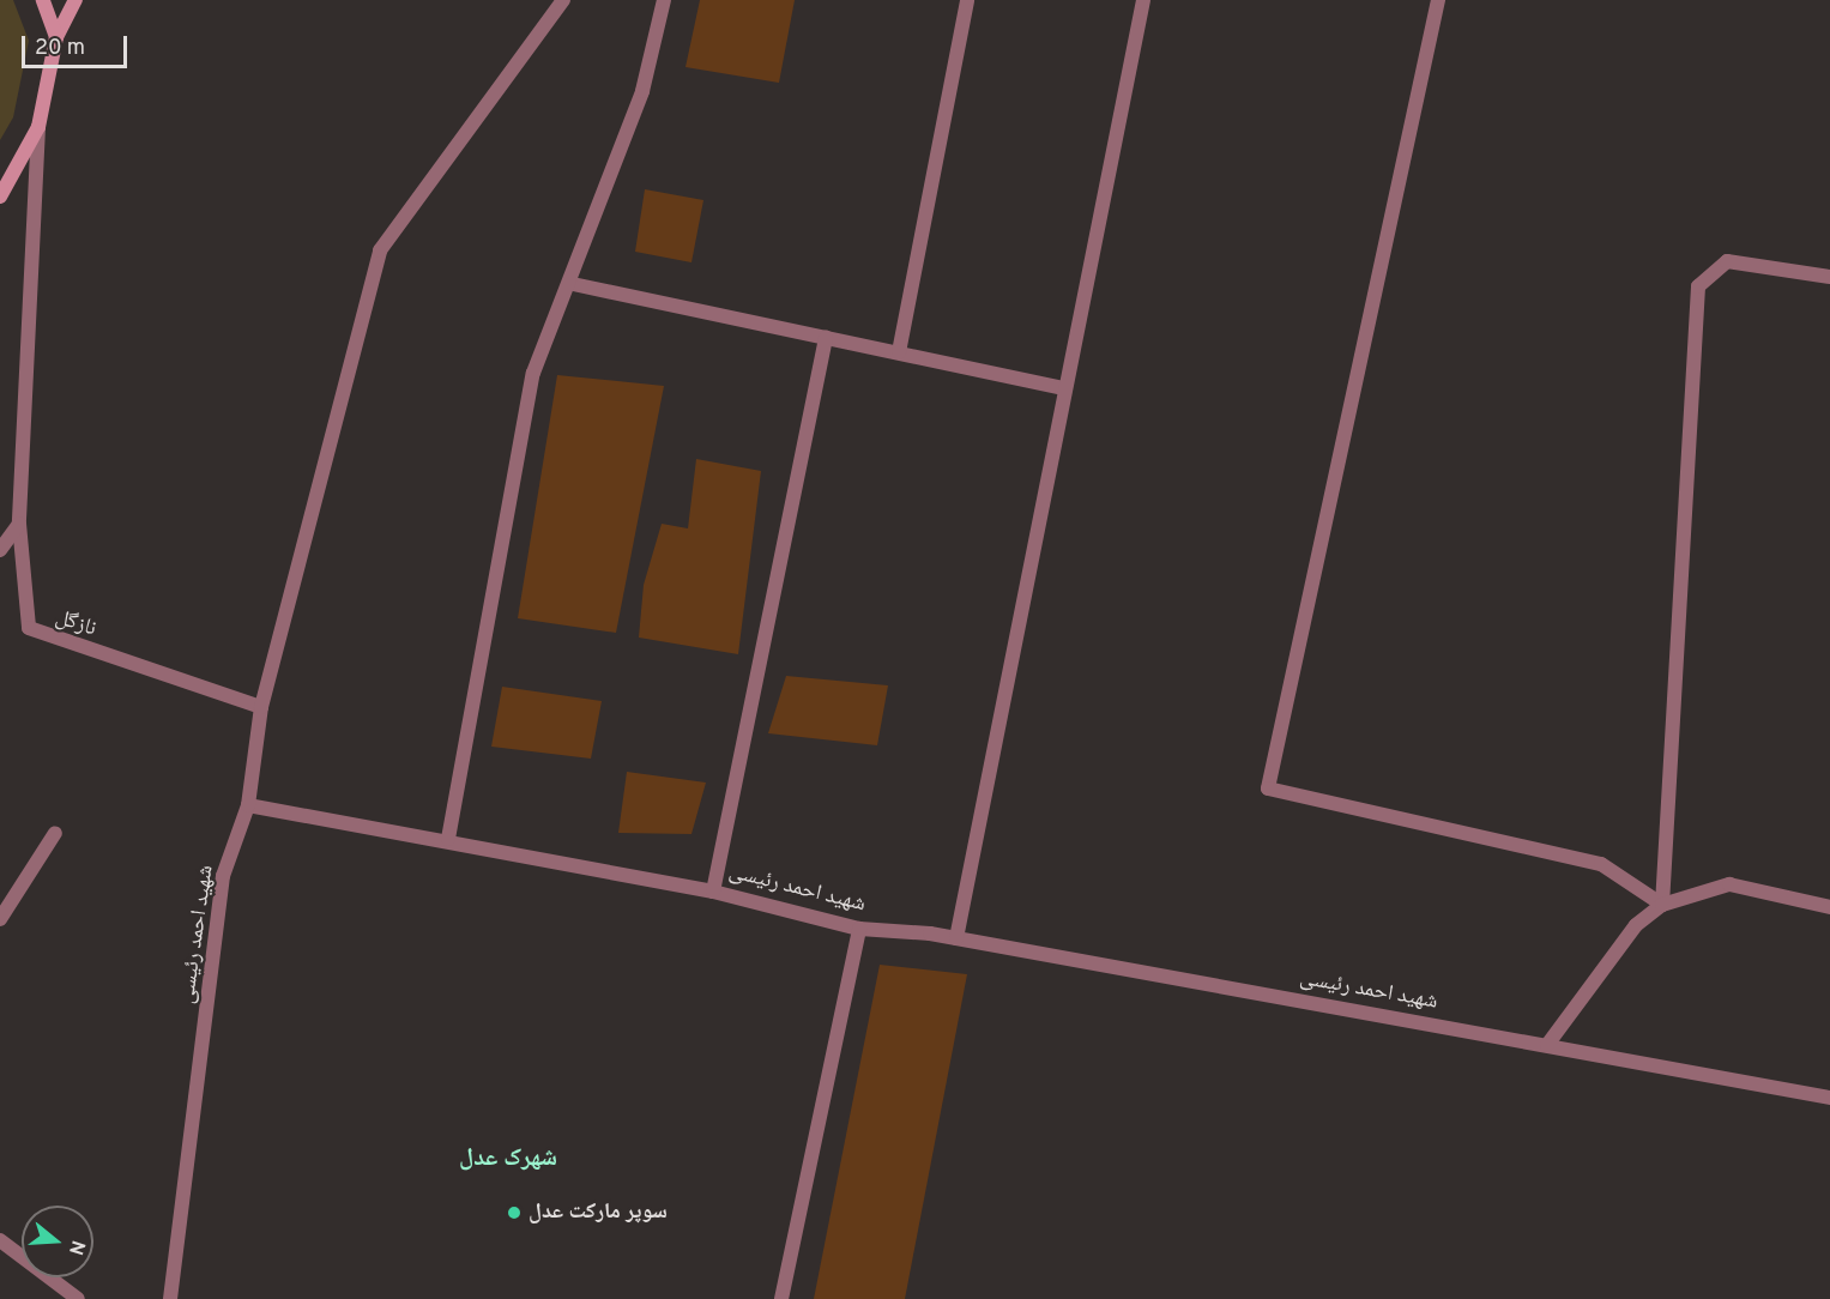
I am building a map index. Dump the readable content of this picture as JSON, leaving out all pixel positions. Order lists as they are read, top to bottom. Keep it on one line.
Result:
{"streets":{"street":["نازگل","شهید احمد رئیسی"]},"districts":["شهرک عدل"],"places":["سوپر مارکت عدل"],"scale_bar":"20 m","north":"right"}
